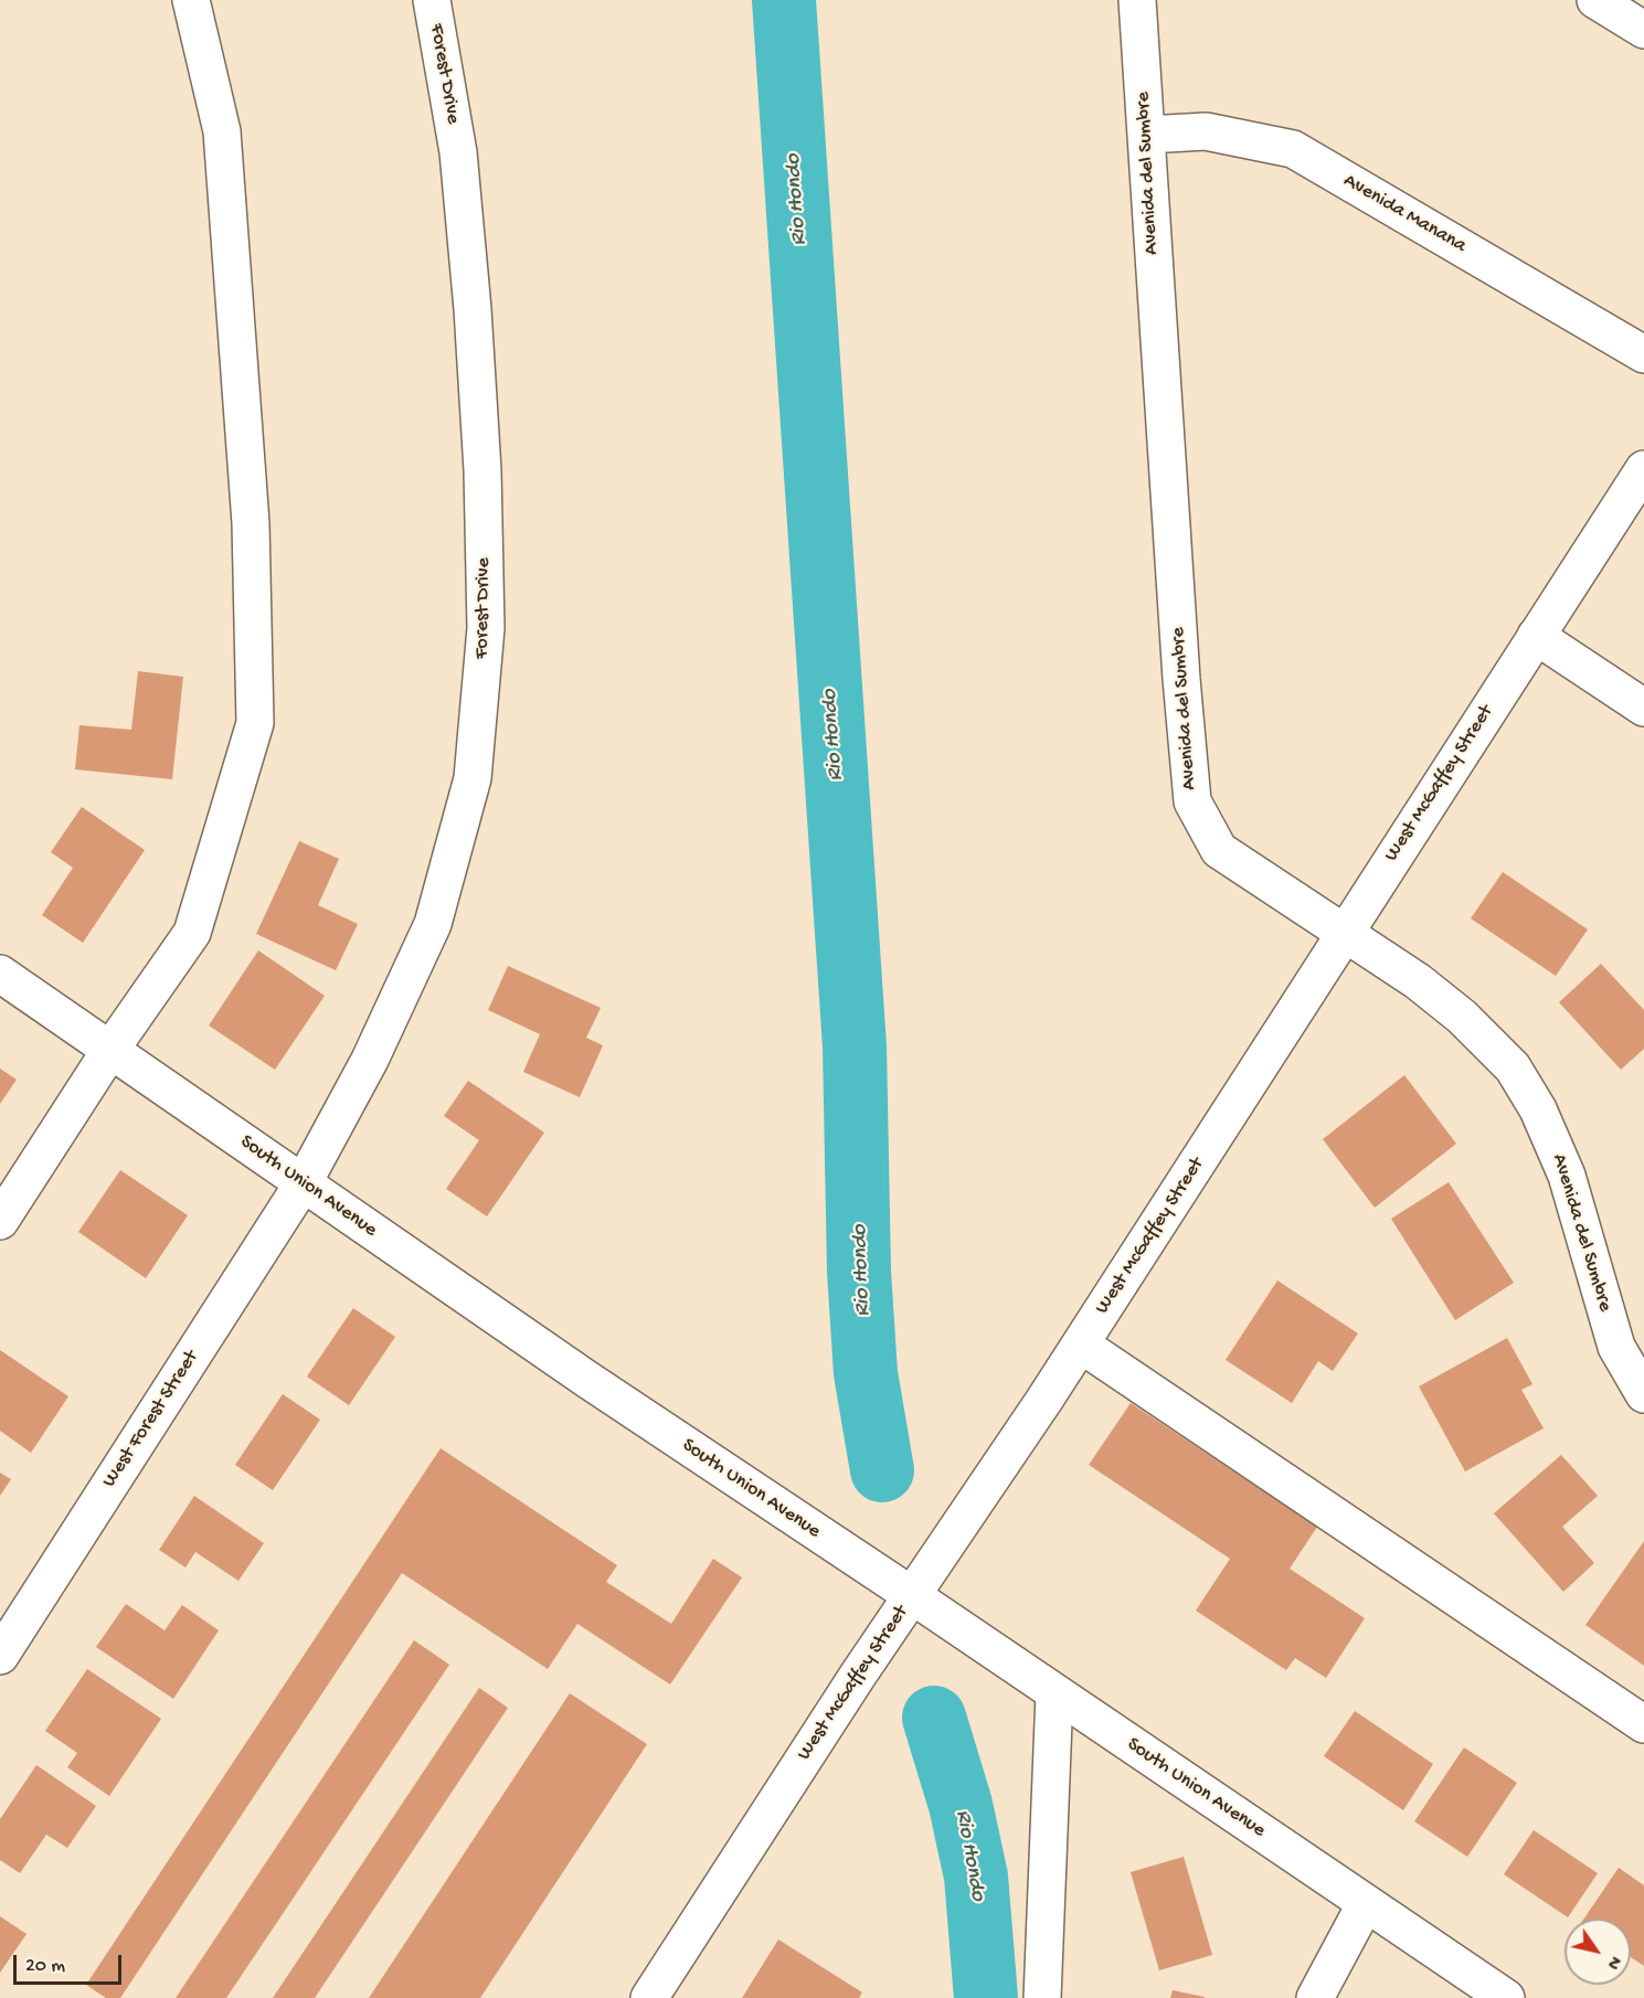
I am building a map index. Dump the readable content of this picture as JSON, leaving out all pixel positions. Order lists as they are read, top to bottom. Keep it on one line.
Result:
{"streets":{"street":["Forest Drive","Avenida del Sumbre","Avenida Manana","West McGaffey Street","South Union Avenue","West Forest Street"]},"crossings":[["Forest Drive","South Union Avenue"],["Forest Drive","West Forest Street"],["Avenida del Sumbre","Avenida Manana"],["Avenida del Sumbre","West McGaffey Street"],["West McGaffey Street","South Union Avenue"],["South Union Avenue","West Forest Street"]],"water":["Rio Hondo"],"scale_bar":"20 m","north":"bottom right"}
